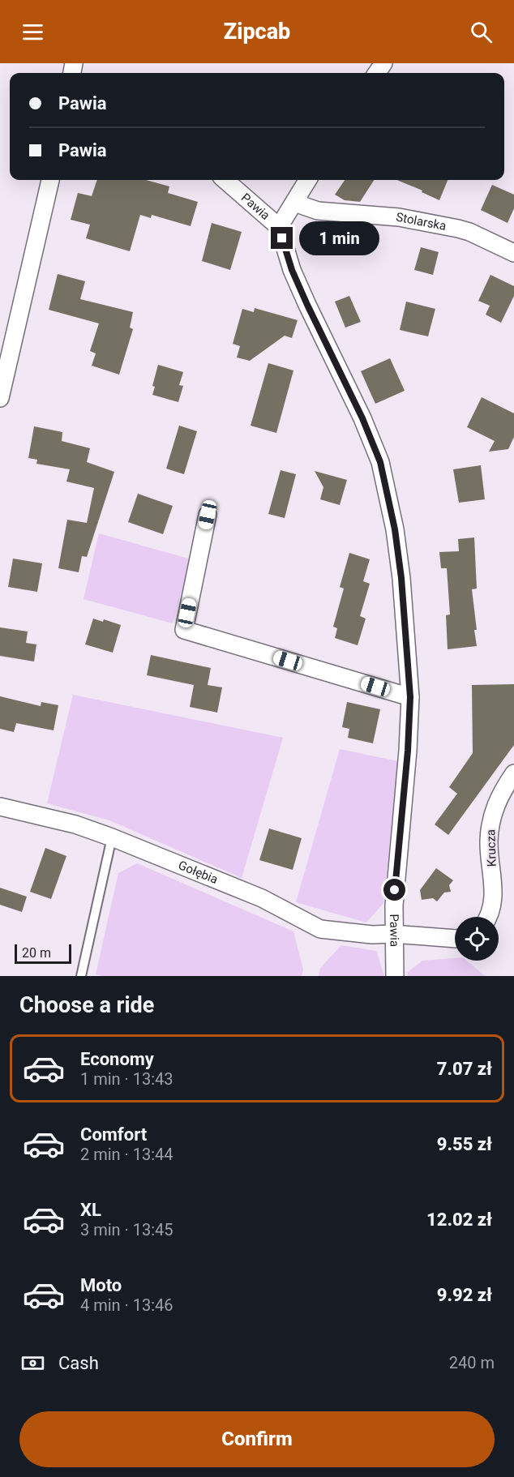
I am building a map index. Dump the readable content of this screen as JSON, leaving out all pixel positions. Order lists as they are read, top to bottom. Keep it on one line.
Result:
{"streets":{"street":["Pawia","Stolarska","Krucza","Gołębia"]},"crossings":[["Pawia","Gołębia"]],"scale_bar":"20 m","page":{"header":"Zipcab","banner":["Pawia","Pawia"],"bubble":"1 min","scale":"20 m","heading":"Choose a ride","list":[{"name":"Economy","note":"1 min · 13:43","value":"7.07 zł"},{"name":"Comfort","note":"2 min · 13:44","value":"9.55 zł"},{"name":"XL","note":"3 min · 13:45","value":"12.02 zł"},{"name":"Moto","note":"4 min · 13:46","value":"9.92 zł"}],"pay":["Cash","240 m"],"buttons":"Confirm"}}
